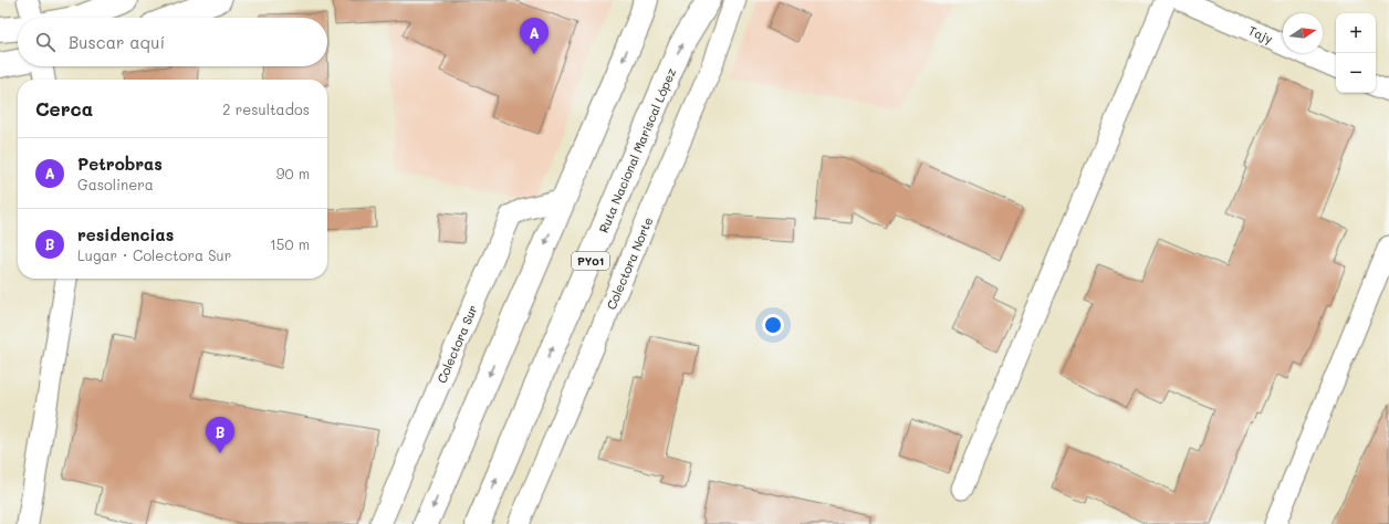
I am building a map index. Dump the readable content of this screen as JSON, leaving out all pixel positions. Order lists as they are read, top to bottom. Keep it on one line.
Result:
{"streets":{"main road":["Ruta Nacional Mariscal López","PY01"],"street":["Tajy","Colectora Norte","Colectora Sur"]},"north":"right","page":{"map_buttons":["+","−"],"pins":["A","B"],"search":"Buscar aquí","heading":["Cerca","2 resultados"],"list":[{"mark":"A","name":"Petrobras","note":"Gasolinera","value":"90 m"},{"mark":"B","name":"residencias","note":"Lugar · Colectora Sur","value":"150 m"}]}}
